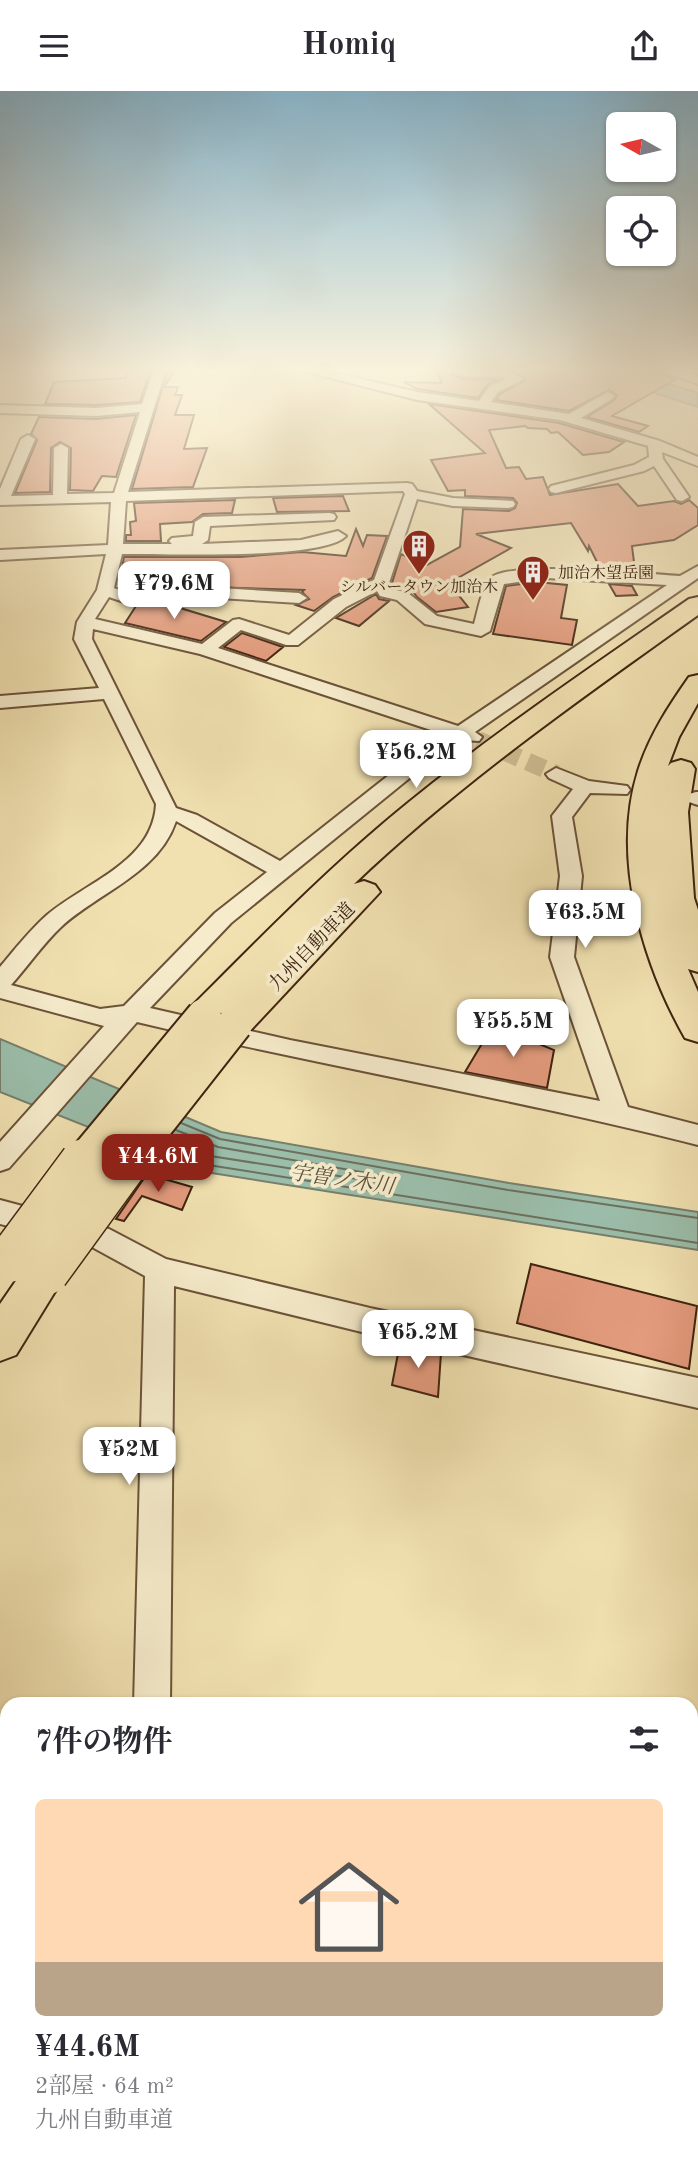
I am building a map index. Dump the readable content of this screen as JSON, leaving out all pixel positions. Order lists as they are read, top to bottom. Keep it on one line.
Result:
{"streets":{"highway":["九州自動車道"]},"water":["宇曽ノ木川"],"places":{"building":["シルバータウン加治木","加治木望岳園"]},"north":"left","page":{"header":"Homiq","price":["¥79.6M","¥56.2M","¥63.5M","¥55.5M","¥44.6M","¥65.2M","¥52M"],"heading":"7件の物件","list":[{"name":"¥44.6M","note":"2部屋 · 64 m² · 九州自動車道"}]}}
